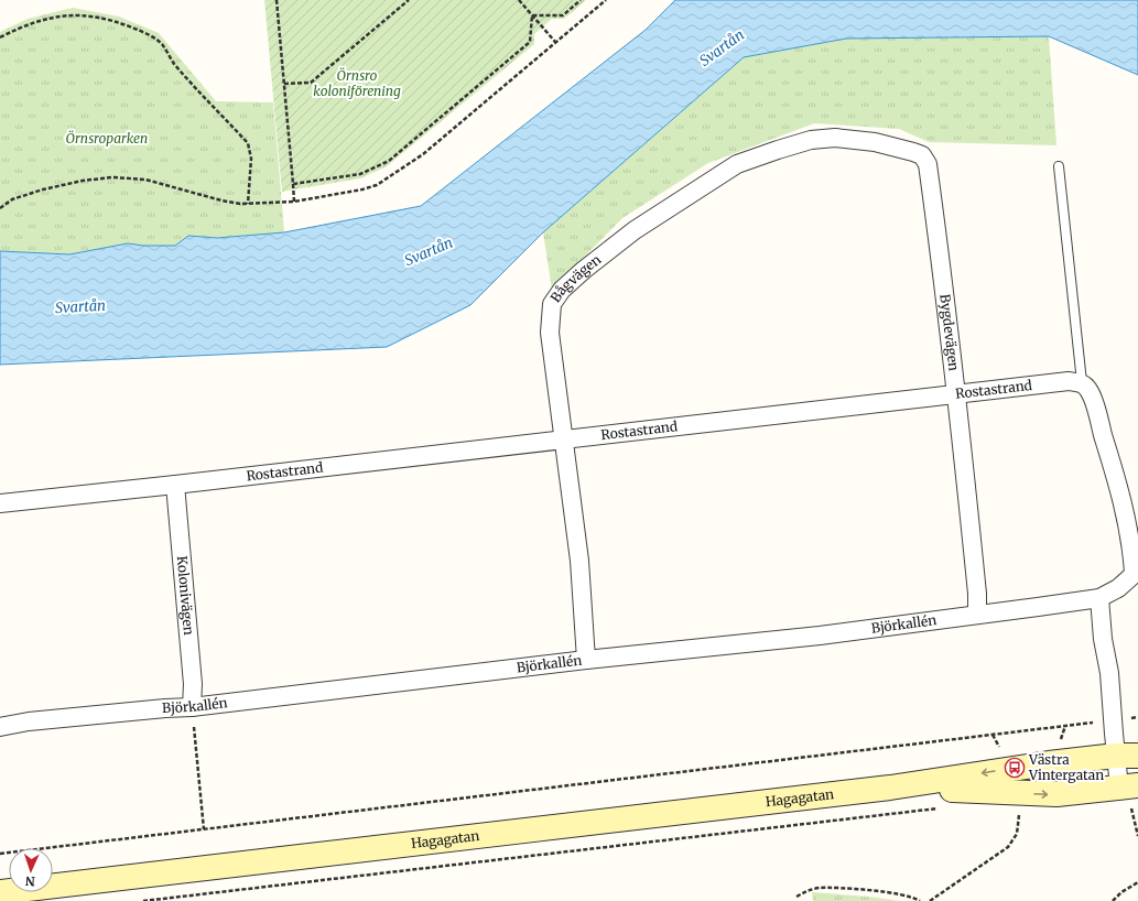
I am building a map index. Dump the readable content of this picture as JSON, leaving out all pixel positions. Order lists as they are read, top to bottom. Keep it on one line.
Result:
{"streets":{"street":["Bågvägen","Bygdevägen","Rostastrand","Kolonivägen","Björkallén","Hagagatan"]},"crossings":[["Bågvägen","Bygdevägen"],["Bågvägen","Rostastrand"],["Bågvägen","Björkallén"],["Bygdevägen","Rostastrand"],["Bygdevägen","Björkallén"],["Rostastrand","Kolonivägen"],["Kolonivägen","Björkallén"]],"water":["Svartån"],"parks":["Örnsro koloniförening","Örnsroparken"],"places":{"bus stop":["Västra Vintergatan"]},"north":"bottom"}
